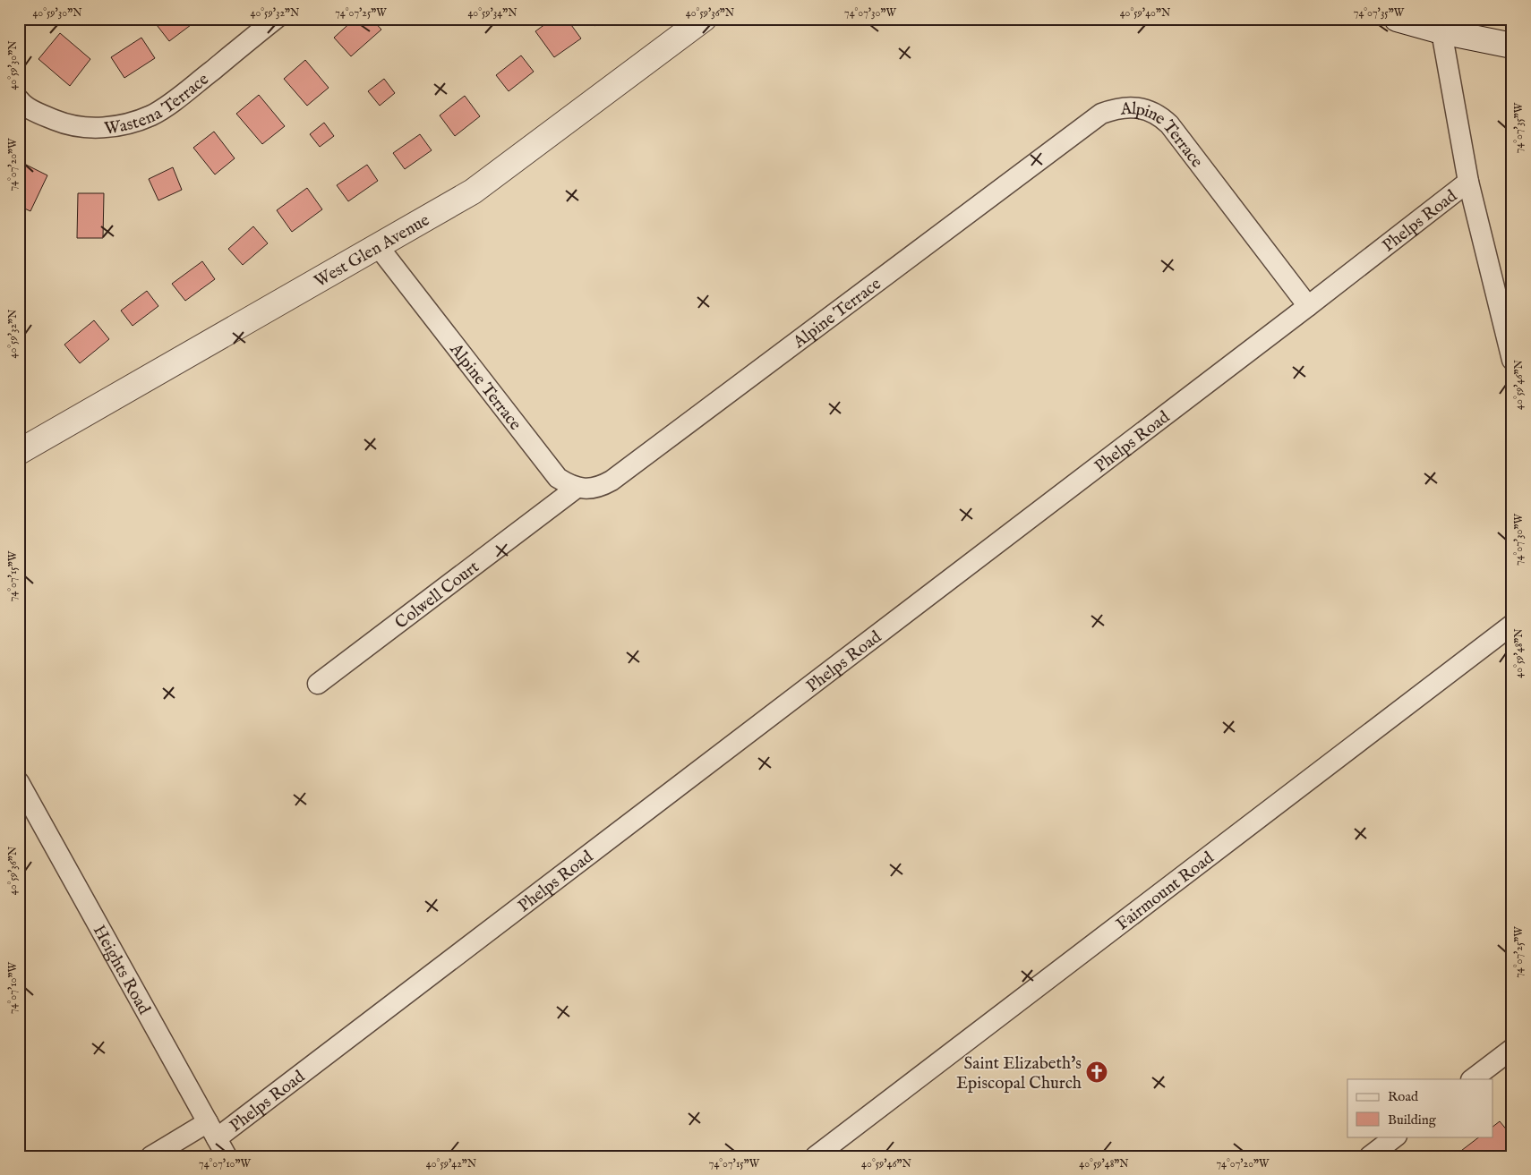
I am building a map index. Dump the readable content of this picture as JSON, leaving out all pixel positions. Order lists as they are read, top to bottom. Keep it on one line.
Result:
{"streets":{"street":["Wastena Terrace","Alpine Terrace","Phelps Road","West Glen Avenue","Colwell Court","Fairmount Road","Heights Road"]},"crossings":[["Alpine Terrace","Phelps Road"],["Alpine Terrace","West Glen Avenue"],["Alpine Terrace","Colwell Court"],["Phelps Road","Heights Road"]],"places":{"church":["Saint Elizabeth's Episcopal Church"]},"legend":["Road","Building"],"coordinates":["40°59'30\"N","40°59'32\"N","74°07'25\"W","40°59'34\"N","40°59'36\"N","74°07'30\"W","40°59'40\"N","74°07'35\"W","74°07'20\"W","40°59'46\"N","74°07'15\"W","40°59'48\"N","74°07'10\"W","40°59'42\"N"]}
